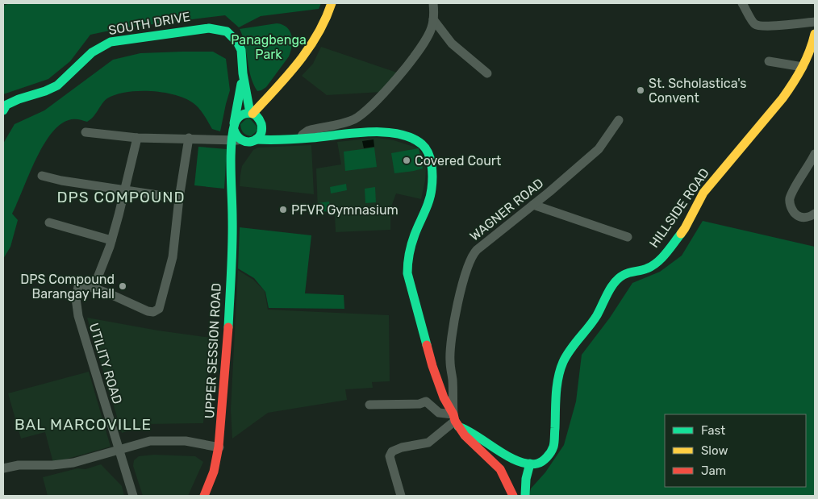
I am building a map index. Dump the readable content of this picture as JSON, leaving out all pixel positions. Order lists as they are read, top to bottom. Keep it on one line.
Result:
{"streets":{"main road":["SOUTH DRIVE","HILLSIDE ROAD","UPPER SESSION ROAD"],"street":["WAGNER ROAD","UTILITY ROAD"]},"crossings":[["SOUTH DRIVE","UPPER SESSION ROAD"]],"districts":["DPS COMPOUND","BAL MARCOVILLE"],"parks":["Panagbenga Park"],"places":["St. Scholastica's Convent","Covered Court","PFVR Gymnasium","DPS Compound Barangay Hall"],"legend":["Fast","Slow","Jam"]}
